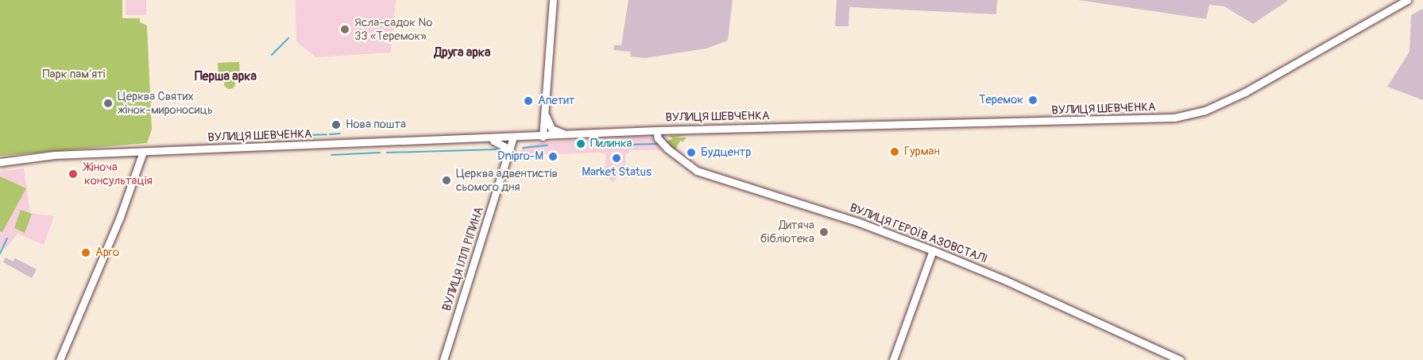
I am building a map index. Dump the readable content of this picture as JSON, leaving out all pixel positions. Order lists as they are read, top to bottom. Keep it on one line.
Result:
{"streets":{"main road":["ВУЛИЦЯ ШЕВЧЕНКА","ВУЛИЦЯ ГЕРОЇВ АЗОВСТАЛІ","ВУЛИЦЯ ІЛЛІ РІПИНА"]},"crossings":[["ВУЛИЦЯ ШЕВЧЕНКА","ВУЛИЦЯ ГЕРОЇВ АЗОВСТАЛІ"],["ВУЛИЦЯ ШЕВЧЕНКА","ВУЛИЦЯ ІЛЛІ РІПИНА"]],"districts":["Друга арка","Перша арка"],"parks":["Парк пам'яті"],"places":["Ясла-садок № 33 «Теремок»","Теремок","Апетит","Церква Святих жінок-мироносиць","Нова пошта","Пилинка","Гурман","Будцентр","Dnipro-M","Market Status","Жіноча консультація","Церква адвентистів сьомого дня","Дитяча бібліотека","Арго"]}
